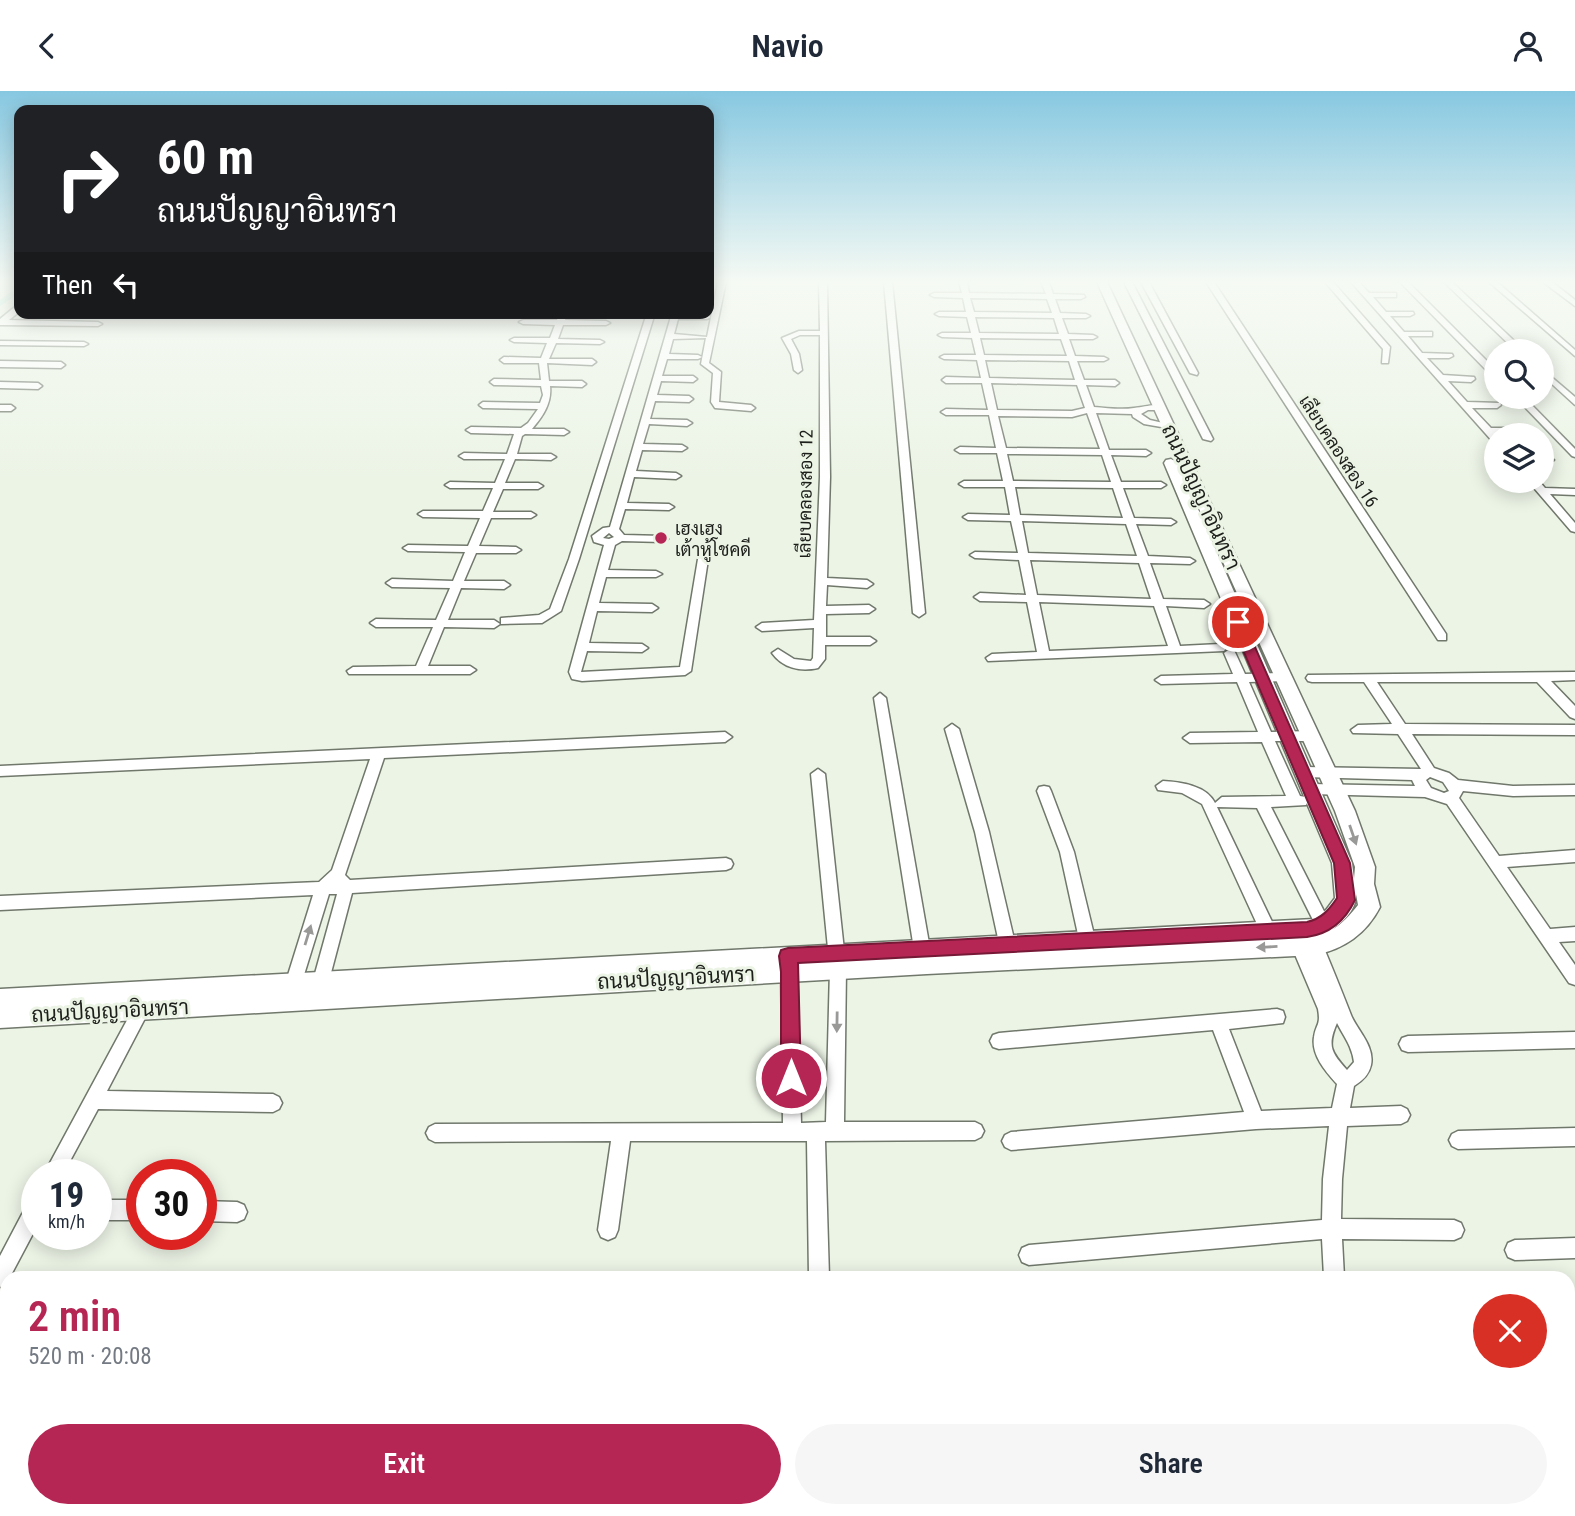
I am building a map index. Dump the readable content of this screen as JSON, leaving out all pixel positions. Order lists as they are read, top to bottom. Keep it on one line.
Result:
{"streets":{"street":["เลียบคลองสอง 16","เลียบคลองสอง 12","ถนนปัญญาอินทรา"]},"places":["เฮงเฮง เต้าหู้โชคดี"],"page":{"header":"Navio","turn":["60 m","ถนนปัญญาอินทรา"],"then":"Then","speed":"19 km/h","limit":"30","heading":["2 min","520 m · 20:08"],"buttons":["Exit","Share"]}}
